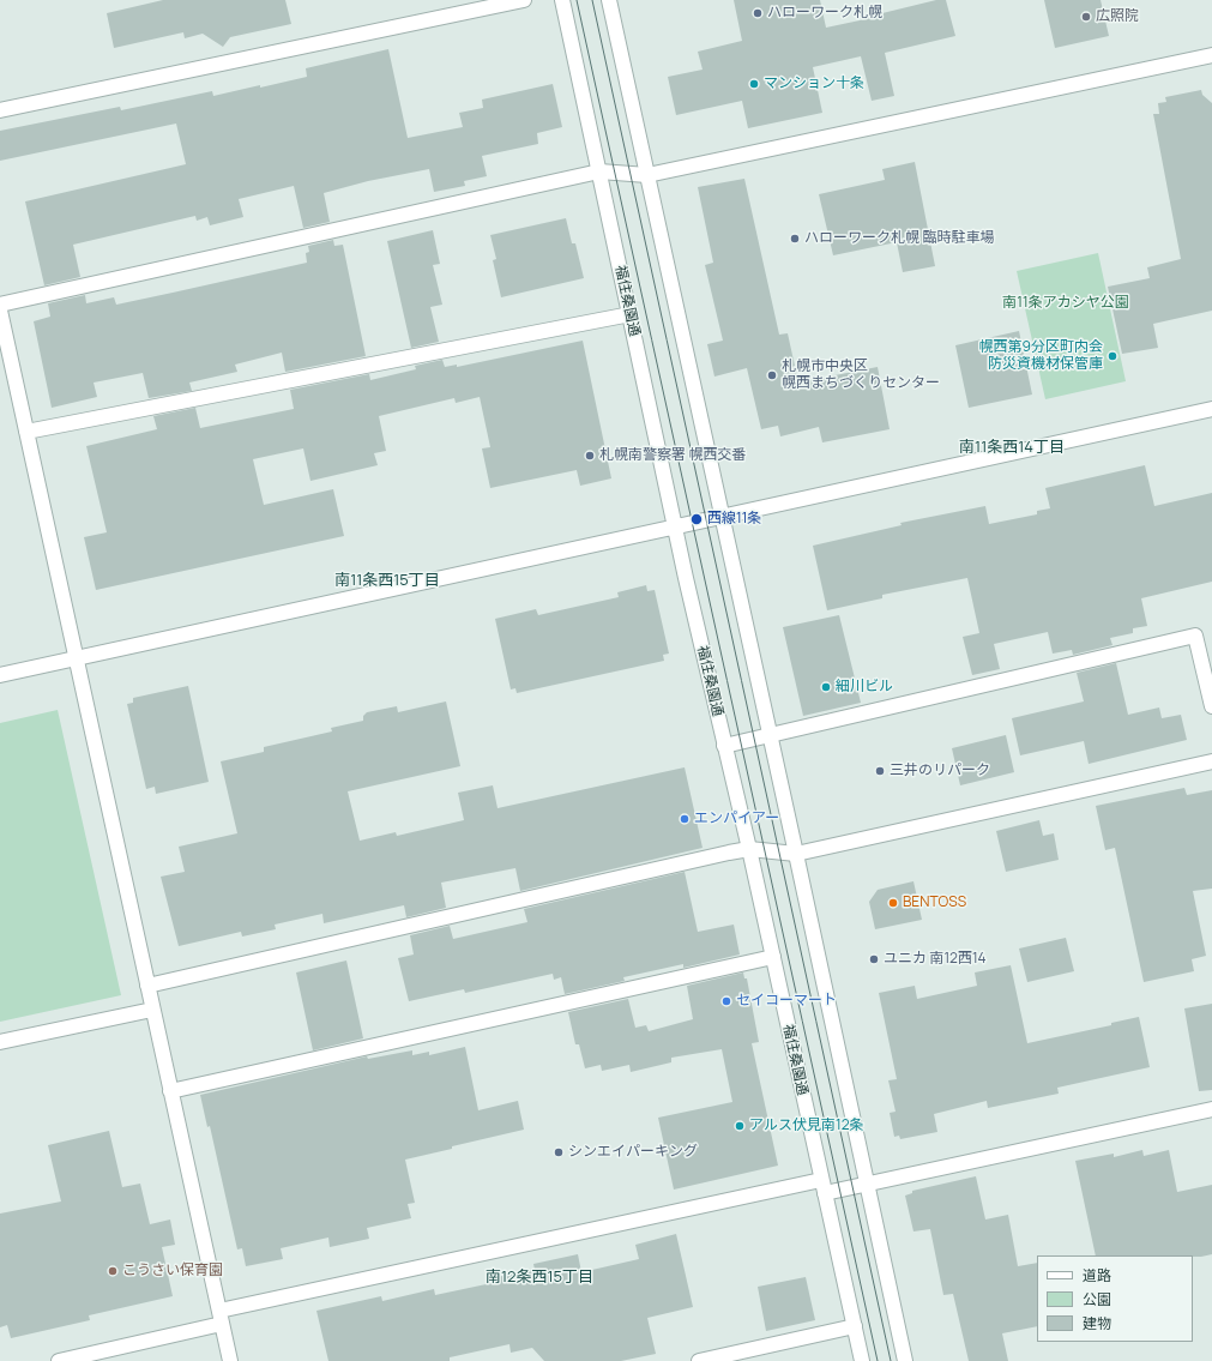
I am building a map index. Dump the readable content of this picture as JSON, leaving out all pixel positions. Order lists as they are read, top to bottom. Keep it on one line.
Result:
{"streets":{"street":["福住桑園通"]},"districts":["南11条西14丁目","南11条西15丁目","南12条西15丁目"],"parks":["南11条アカシヤ公園"],"places":["ハローワーク札幌","広照院","マンション十条","ハローワーク札幌 臨時駐車場","幌西第9分区町内会 防災資機材保管庫","札幌市中央区 幌西まちづくりセンター","札幌南警察署 幌西交番","西線11条","細川ビル","三井のリパーク","エンパイアー","BENTOSS","ユニカ 南12西14","セイコーマート","アルス伏見南12条","シンエイパーキング","こうさい保育園"],"legend":["道路","公園","建物"]}
